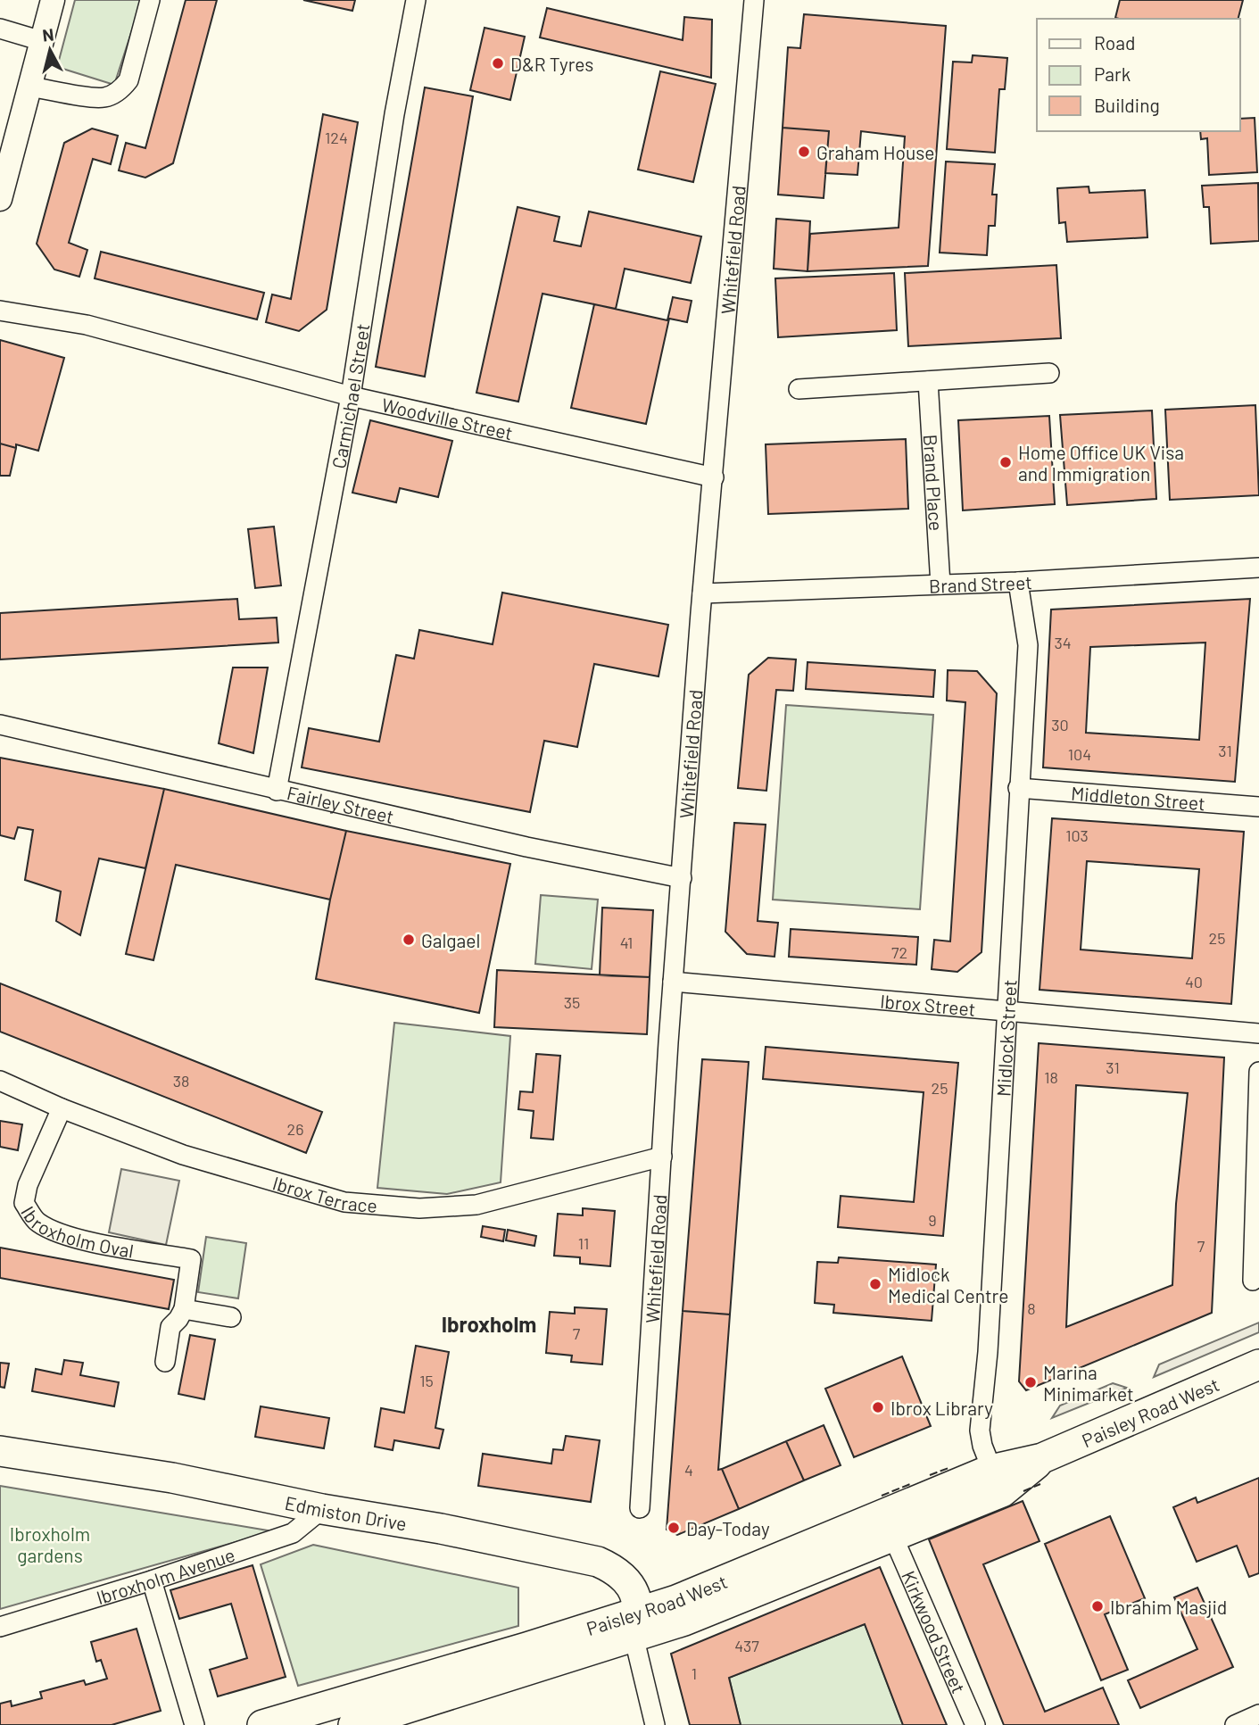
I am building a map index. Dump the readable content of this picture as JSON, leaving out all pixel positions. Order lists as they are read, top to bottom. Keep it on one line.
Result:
{"streets":{"main road":["Paisley Road West","Edmiston Drive"],"street":["Whitefield Road","Carmichael Street","Woodville Street","Brand Place","Brand Street","Middleton Street","Fairley Street","Ibrox Street","Midlock Street","Ibrox Terrace","Ibroxholm Oval","Ibroxholm Avenue","Kirkwood Street"]},"crossings":[["Whitefield Road","Woodville Street"],["Whitefield Road","Brand Street"],["Whitefield Road","Fairley Street"],["Whitefield Road","Ibrox Street"],["Whitefield Road","Ibrox Terrace"],["Carmichael Street","Woodville Street"],["Carmichael Street","Fairley Street"],["Brand Place","Brand Street"],["Brand Street","Midlock Street"],["Middleton Street","Midlock Street"],["Ibrox Street","Midlock Street"],["Midlock Street","Paisley Road West"],["Ibrox Terrace","Ibroxholm Oval"],["Paisley Road West","Edmiston Drive"],["Paisley Road West","Kirkwood Street"],["Edmiston Drive","Ibroxholm Avenue"]],"districts":["Ibroxholm"],"parks":["Ibroxholm gardens"],"places":["D&R Tyres","Graham House","Home Office UK Visa and Immigration","Galgael","Midlock Medical Centre","Marina Minimarket","Ibrox Library","Day-Today","Ibrahim Masjid"],"house_numbers":["124","34","30","31","104","103","25","41","72","40","35","31","18","38","25","26","9","11","7","8","7","15","4","437","1"],"legend":["Road","Park","Building"],"north":"top"}
